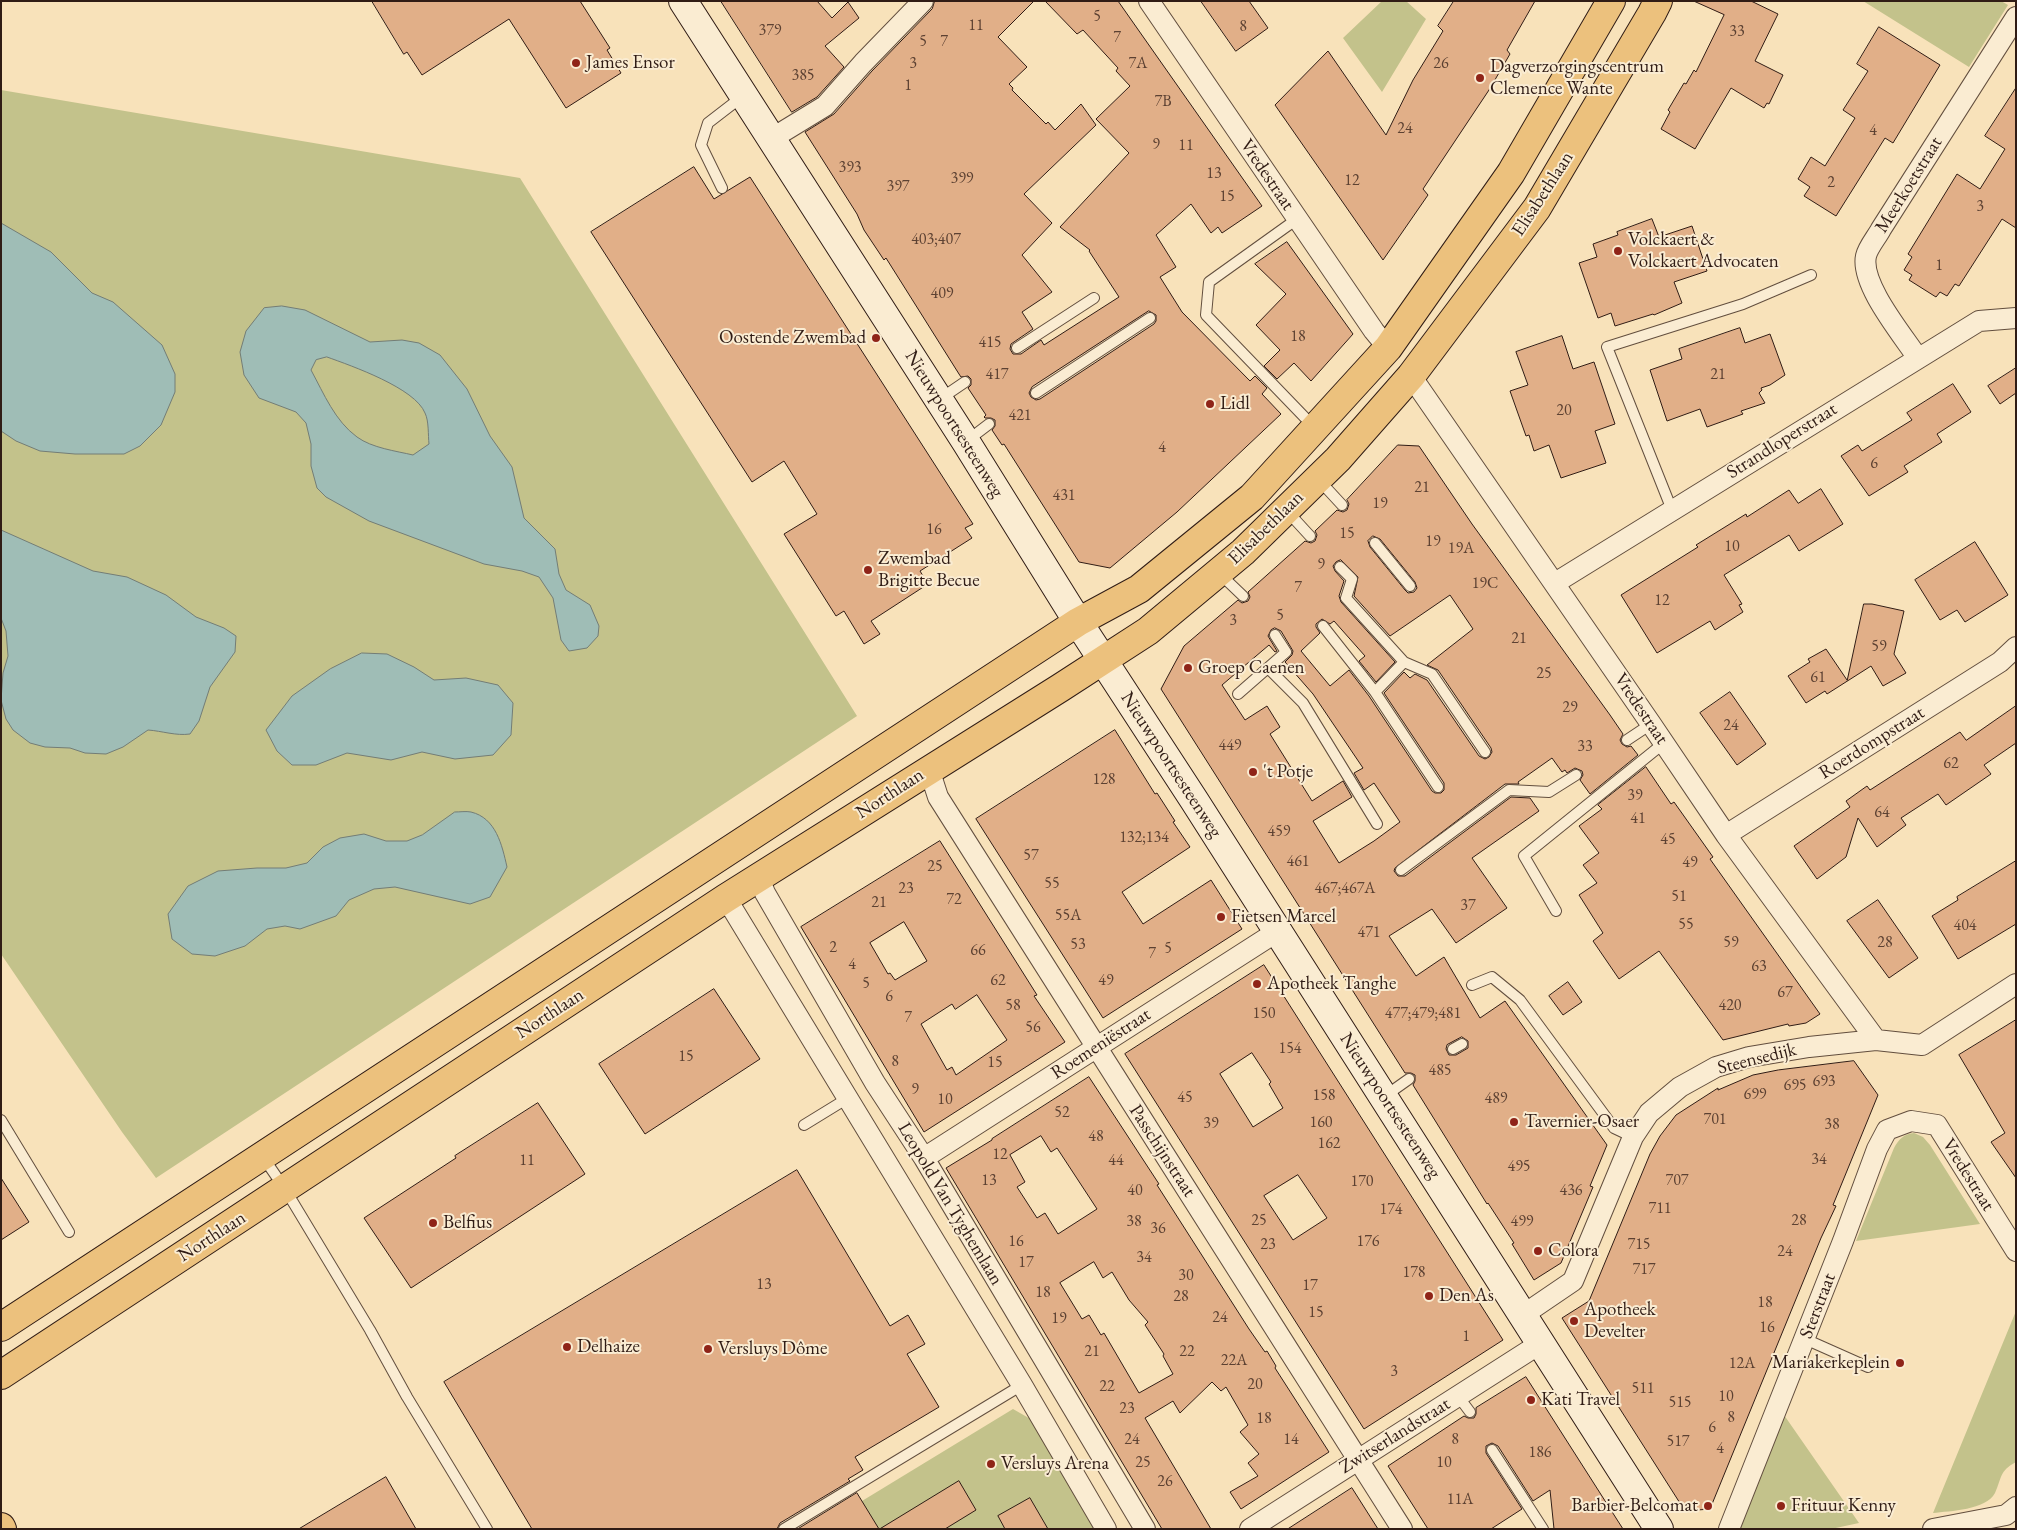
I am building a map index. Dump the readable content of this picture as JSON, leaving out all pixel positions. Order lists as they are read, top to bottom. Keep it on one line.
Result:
{"streets":{"main road":["Elisabethlaan","Nieuwpoortsesteenweg","Northlaan"],"street":["Vredestraat","Meerkoetstraat","Strandloperstraat","Roerdompstraat","Roemeniëstraat","Steensedijk","Passchijnstraat","Leopold Van Tyghemlaan","Sterstraat","Zwitserlandstraat"]},"crossings":[["Vredestraat","Elisabethlaan"],["Vredestraat","Strandloperstraat"],["Vredestraat","Roerdompstraat"],["Vredestraat","Steensedijk"],["Vredestraat","Sterstraat"],["Meerkoetstraat","Strandloperstraat"],["Elisabethlaan","Nieuwpoortsesteenweg"],["Elisabethlaan","Northlaan"],["Nieuwpoortsesteenweg","Northlaan"],["Nieuwpoortsesteenweg","Roemeniëstraat"],["Nieuwpoortsesteenweg","Steensedijk"],["Nieuwpoortsesteenweg","Zwitserlandstraat"],["Northlaan","Passchijnstraat"],["Northlaan","Leopold Van Tyghemlaan"],["Roemeniëstraat","Passchijnstraat"],["Roemeniëstraat","Leopold Van Tyghemlaan"],["Passchijnstraat","Zwitserlandstraat"]],"places":["James Ensor","Dagverzorgingscentrum Clemence Wante","Volckaert & Volckaert Advocaten","Oostende Zwembad","Lidl","Zwembad Brigitte Becue","Groep Caenen","'t Potje","Fietsen Marcel","Apotheek Tanghe","Tavernier-Osaer","Belfius","Colora","Den As","Apotheek Develter","Delhaize","Versluys Dôme","Mariakerkeplein","Kati Travel","Versluys Arena","Barbier-Belcomat","Frituur Kenny"],"house_numbers":["5","11","8","379","33","7","5","7","3","7A","26","385","1","7B","24","4","9","11","393","13","399","12","2","397","15","3","403;407","1","409","18","415","417","21","20","421","4","6","21","431","19","16","15","19","10","19A","9","19C","7","12","5","3","21","59","25","61","29","24","449","33","62","128","39","64","41","459","132;134","45","57","461","49","25","55","23","467;467A","51","72","21","37","55A","55","404","471","59","28","53","2","5","66","7","4","63","62","49","5","67","6","58","420","150","477;479;481","7","56","154","15","8","15","485","693","695","9","699","158","45","489","10","52","701","160","39","38","48","162","12","34","11","44","495","13","707","170","40","436","711","174","25","28","38","499","36","16","176","23","715","24","34","17","717","178","30","13","17","18","28","18","15","24","19","16","1","21","22","22A","12A","3","20","22","511","10","515","23","8","18","6","24","14","8","517","4","186","25","10","26","11A"]}
